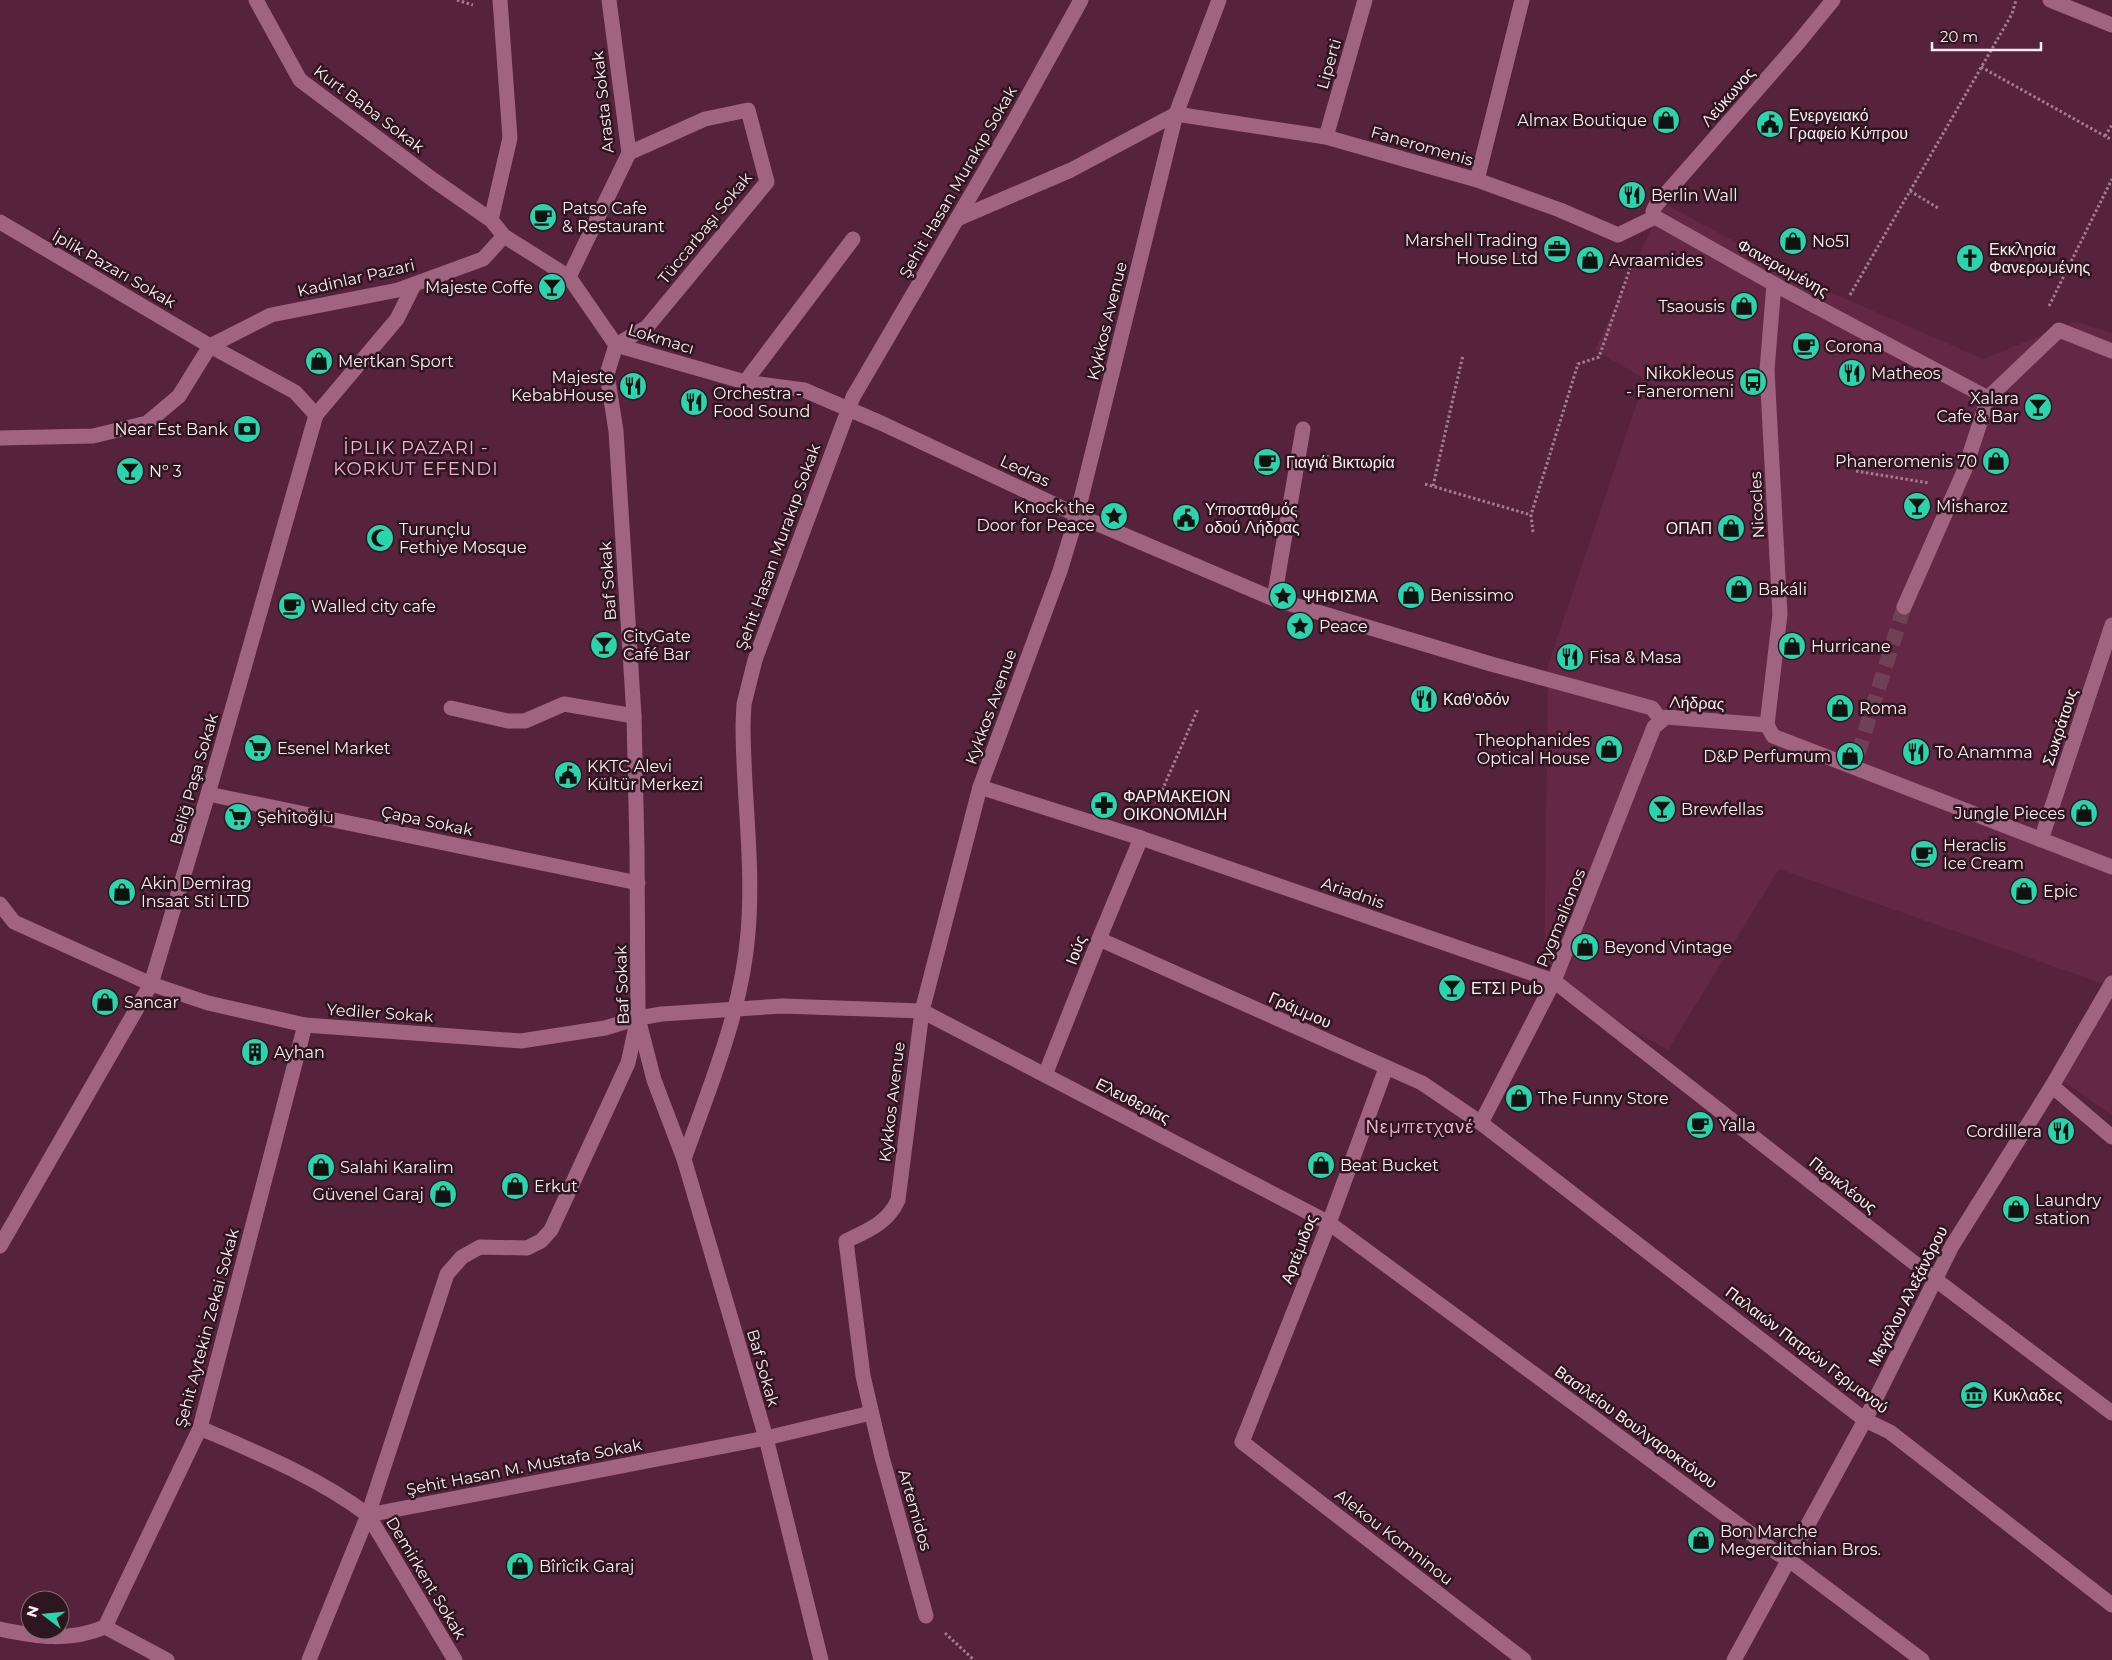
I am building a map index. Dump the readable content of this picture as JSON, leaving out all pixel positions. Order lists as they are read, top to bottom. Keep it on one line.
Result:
{"streets":{"street":["Liperti","Λεύκωνος","Arasta Sokak","Kurt Baba Sokak","Faneromenis","Şehit Hasan Murakıp Sokak","Tüccarbaşı Sokak","Φανερωμένης","İplik Pazarı Sokak","Kadinlar Pazari","Kykkos Avenue","Lokmacı","Ledras","Nicocles","Baf Sokak","Λήδρας","Σωκράτους","Beliğ Paşa Sokak","Çapa Sokak","Ariadnis","Pygmalionos","Ιούς","Γράμμου","Yediler Sokak","Ελευθερίας","Περικλέους","Αρτέμιδος","Μεγάλου Αλεξάνδρου","Şehit Aytekin Zekai Sokak","Παλαιών Πατρών Γερμανού","Βασιλείου Βουλγαροκτόνου","Şehit Hasan M. Mustafa Sokak","Artemidos","Alekou Komninou","Demirkent Sokak"]},"crossings":[["Liperti","Faneromenis"],["Λεύκωνος","Φανερωμένης"],["Arasta Sokak","Tüccarbaşı Sokak"],["Arasta Sokak","Lokmacı"],["Kurt Baba Sokak","Kadinlar Pazari"],["Kurt Baba Sokak","Lokmacı"],["Faneromenis","Kykkos Avenue"],["Şehit Hasan Murakıp Sokak","Lokmacı"],["Şehit Hasan Murakıp Sokak","Ledras"],["Şehit Hasan Murakıp Sokak","Baf Sokak"],["Şehit Hasan Murakıp Sokak","Yediler Sokak"],["Tüccarbaşı Sokak","Lokmacı"],["Tüccarbaşı Sokak","Baf Sokak"],["Φανερωμένης","Nicocles"],["İplik Pazarı Sokak","Kadinlar Pazari"],["Kadinlar Pazari","Lokmacı"],["Kykkos Avenue","Ledras"],["Kykkos Avenue","Ariadnis"],["Kykkos Avenue","Yediler Sokak"],["Kykkos Avenue","Ελευθερίας"],["Kykkos Avenue","Şehit Hasan M. Mustafa Sokak"],["Kykkos Avenue","Artemidos"],["Lokmacı","Ledras"],["Lokmacı","Baf Sokak"],["Ledras","Λήδρας"],["Nicocles","Λήδρας"],["Baf Sokak","Çapa Sokak"],["Baf Sokak","Yediler Sokak"],["Baf Sokak","Şehit Hasan M. Mustafa Sokak"],["Λήδρας","Pygmalionos"],["Beliğ Paşa Sokak","Çapa Sokak"],["Beliğ Paşa Sokak","Yediler Sokak"],["Ariadnis","Pygmalionos"],["Ariadnis","Ιούς"],["Ariadnis","Περικλέους"],["Pygmalionos","Γράμμου"],["Pygmalionos","Περικλέους"],["Pygmalionos","Παλαιών Πατρών Γερμανού"],["Ιούς","Γράμμου"],["Ιούς","Ελευθερίας"],["Γράμμου","Αρτέμιδος"],["Γράμμου","Παλαιών Πατρών Γερμανού"],["Yediler Sokak","Ελευθερίας"],["Yediler Sokak","Şehit Aytekin Zekai Sokak"],["Ελευθερίας","Αρτέμιδος"],["Ελευθερίας","Βασιλείου Βουλγαροκτόνου"],["Περικλέους","Μεγάλου Αλεξάνδρου"],["Αρτέμιδος","Βασιλείου Βουλγαροκτόνου"],["Αρτέμιδος","Alekou Komninou"],["Μεγάλου Αλεξάνδρου","Παλαιών Πατρών Γερμανού"],["Μεγάλου Αλεξάνδρου","Βασιλείου Βουλγαροκτόνου"],["Şehit Hasan M. Mustafa Sokak","Artemidos"],["Şehit Hasan M. Mustafa Sokak","Demirkent Sokak"]],"districts":["İPLIK PAZARI - KORKUT EFENDI","Νεμπετχανέ"],"places":{"shop":["Almax Boutique","No51","Avraamides","Tsaousis","Mertkan Sport","Phaneromenis 70","ΟΠΑΠ","Bakáli","Benissimo","Hurricane","Roma","Theophanides Optical House","D&P Perfumum","Jungle Pieces","Epic","Akin Demirag Insaat Sti LTD","Beyond Vintage","Sancar","The Funny Store","Beat Bucket","Salahi Karalim","Erkut","Güvenel Garaj","Laundry station","Bon Marche Megerditchian Bros.","Bîrîcîk Garaj"],"public building":["Ενεργειακό Γραφείο Κύπρου","Υποσταθμός οδού Λήδρας","KKTC Alevi Kültür Merkezi"],"restaurant":["Berlin Wall","Matheos","Majeste KebabHouse","Orchestra - Food Sound","Fisa & Masa","Καθ'οδόν","To Anamma","Cordillera"],"cafe":["Patso Cafe & Restaurant","Corona","Γιαγιά Βικτωρία","Walled city cafe","Heraclis Ice Cream","Yalla"],"office":["Marshell Trading House Ltd"],"church":["Εκκλησία Φανερωμένης"],"bar":["Majeste Coffe","Xalara Cafe & Bar","Nº 3","Misharoz","CityGate Café Bar","Brewfellas","ΕΤΣΙ Pub"],"bus stop":["Nikokleous - Faneromeni"],"bank":["Near Est Bank"],"place":["Knock the Door for Peace","ΨΗΦΙΣΜΑ","Peace"],"mosque":["Turunçlu Fethiye Mosque"],"supermarket":["Esenel Market","Şehitoğlu"],"pharmacy":["ΦΑΡΜΑΚΕΙΟΝ ΟΙΚΟΝΟΜΙΔΗ"],"building":["Ayhan"],"museum":["Κυκλαδες"]},"scale_bar":"20 m","north":"left"}
